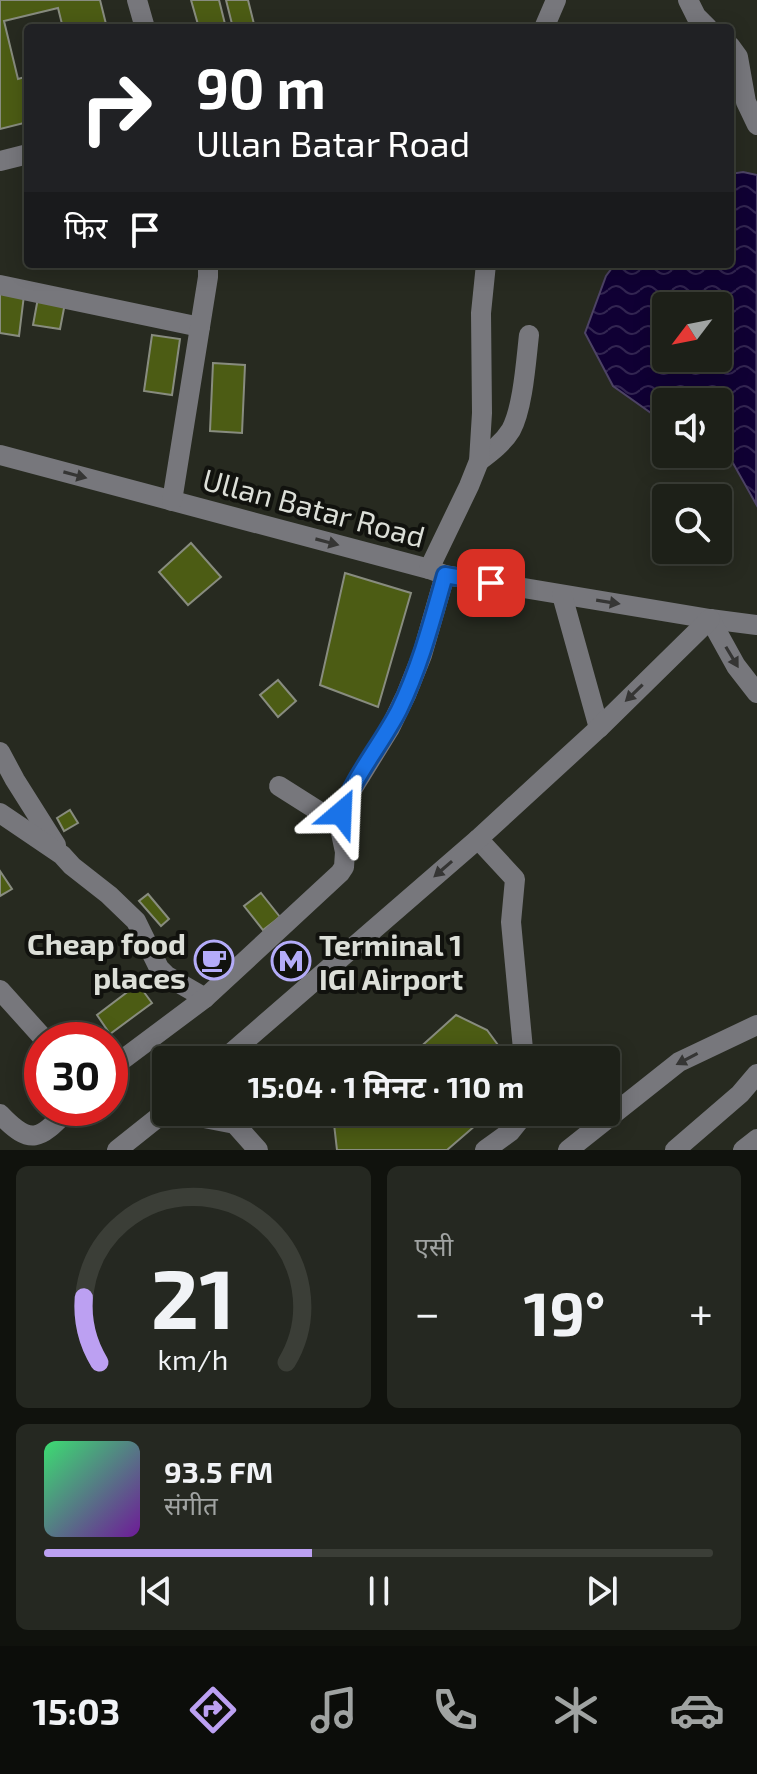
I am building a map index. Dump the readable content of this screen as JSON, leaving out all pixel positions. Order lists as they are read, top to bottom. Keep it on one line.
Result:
{"streets":{"street":["Ullan Batar Road"]},"one_way":["Ullan Batar Road"],"places":{"cafe":["Cheap food places"],"metro station":["Terminal 1 IGI Airport"]},"north":"bottom left","page":{"turn":["90 m","Ullan Batar Road"],"then":"फिर","limit":"30","trip":"15:04 · 1 मिनट · 110 m","tile":"एसी","heat":["−","19°","+"],"song":["93.5 FM","संगीत"],"tabs":"15:03","gauge":["21","km/h"]}}
